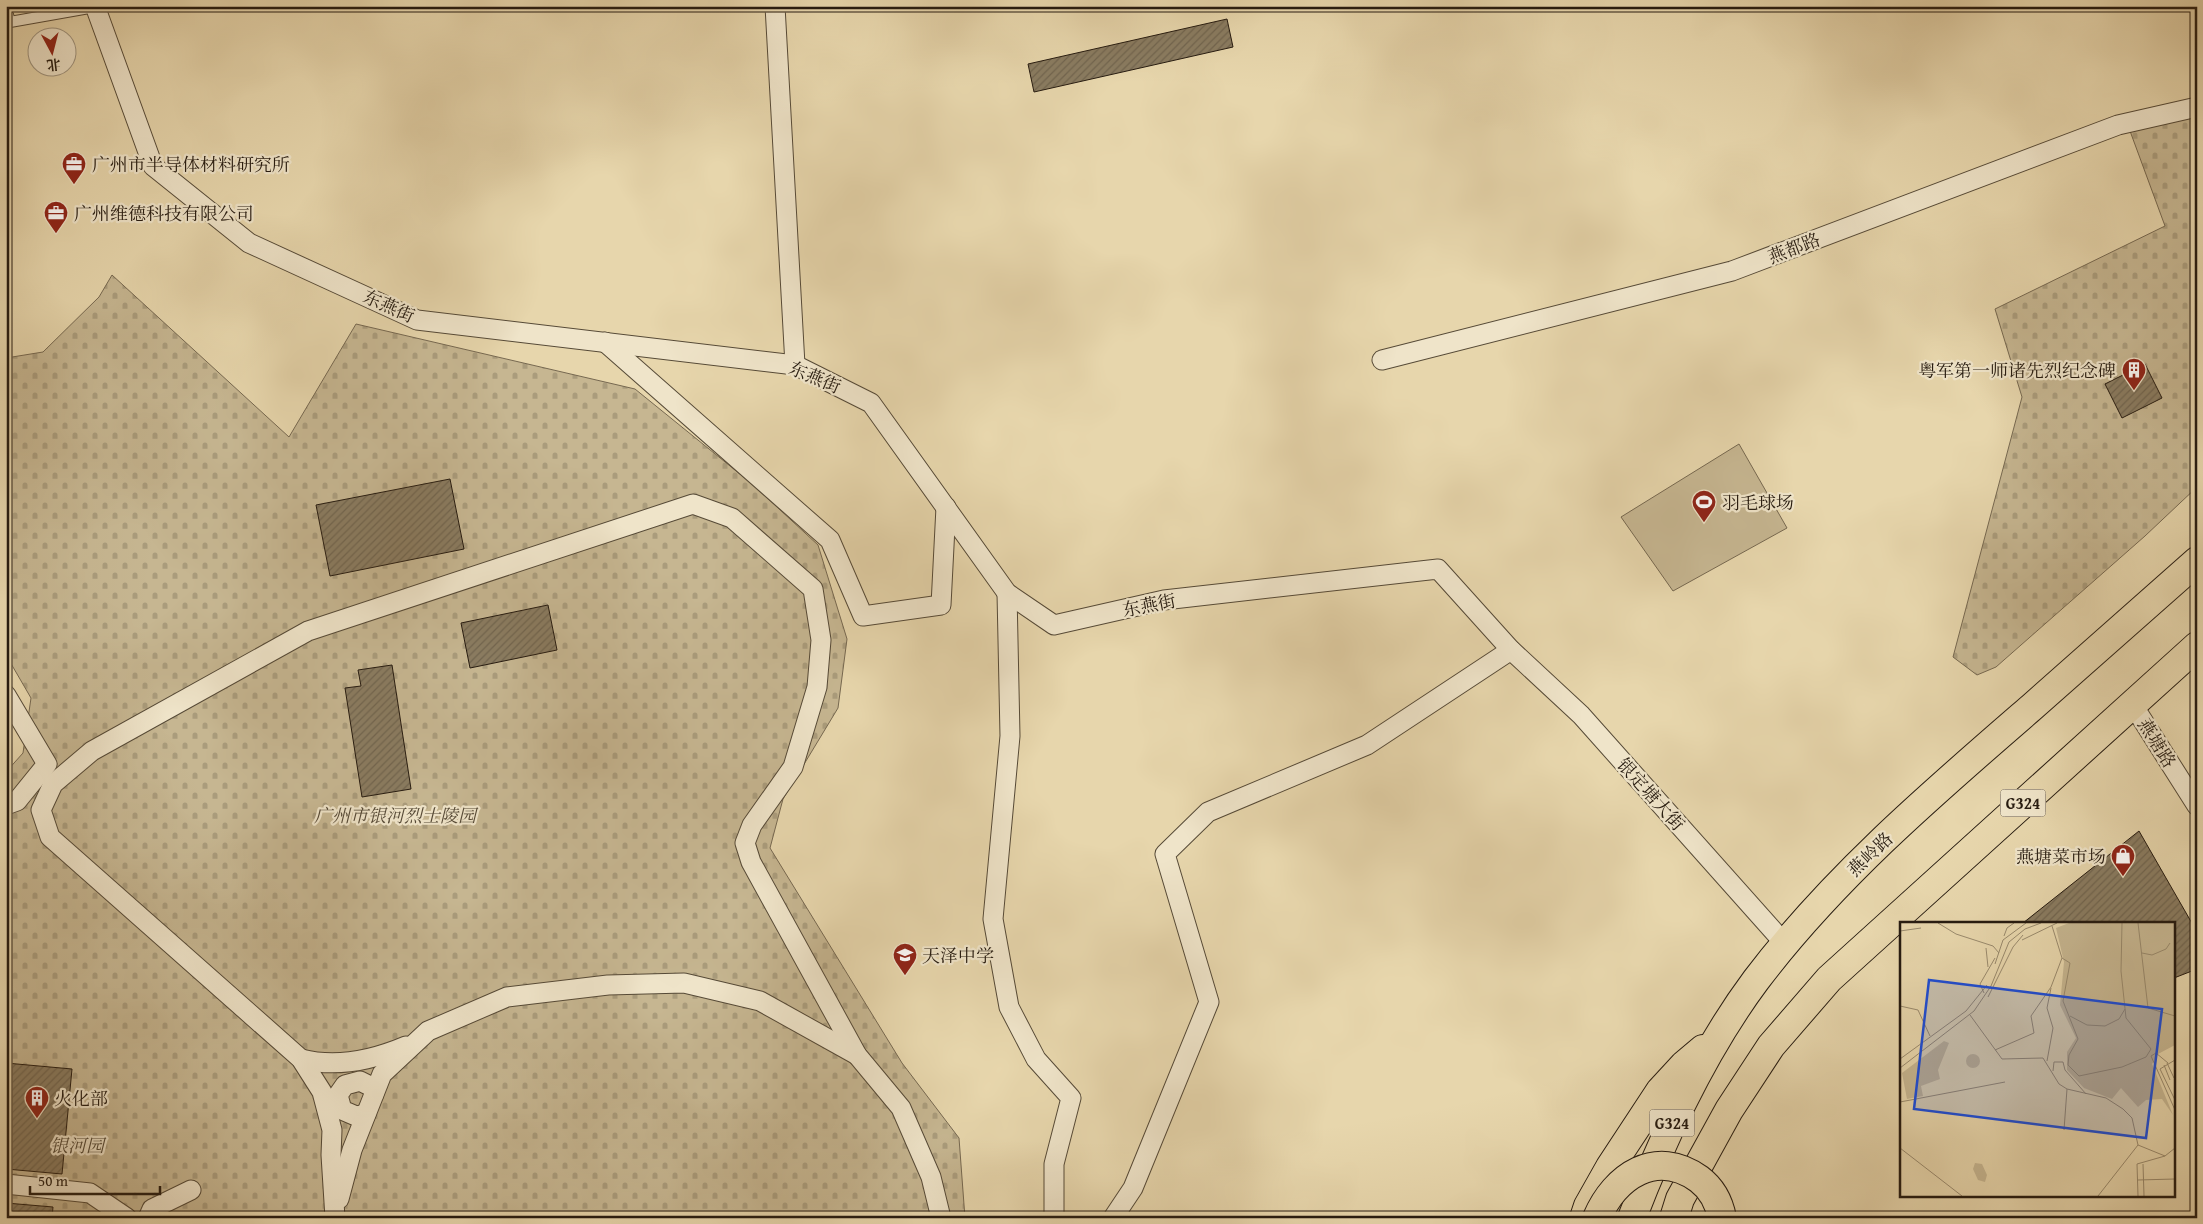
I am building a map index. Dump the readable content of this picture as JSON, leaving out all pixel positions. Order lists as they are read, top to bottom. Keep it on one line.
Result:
{"streets":{"highway":["G324","燕岭路"],"street":["燕都路","东燕街","燕塘路","银定塘大街"]},"crossings":[["东燕街","银定塘大街"],["燕塘路","G324"],["银定塘大街","燕岭路"]],"parks":["广州市银河烈士陵园","银河园"],"places":{"office":["广州市半导体材料研究所","广州维德科技有限公司"],"building":["粤军第一师诸先烈纪念碑","火化部"],"sports":["羽毛球场"],"shop":["燕塘菜市场"],"school or university":["天泽中学"]},"scale_bar":"50 m","north":"bottom"}
